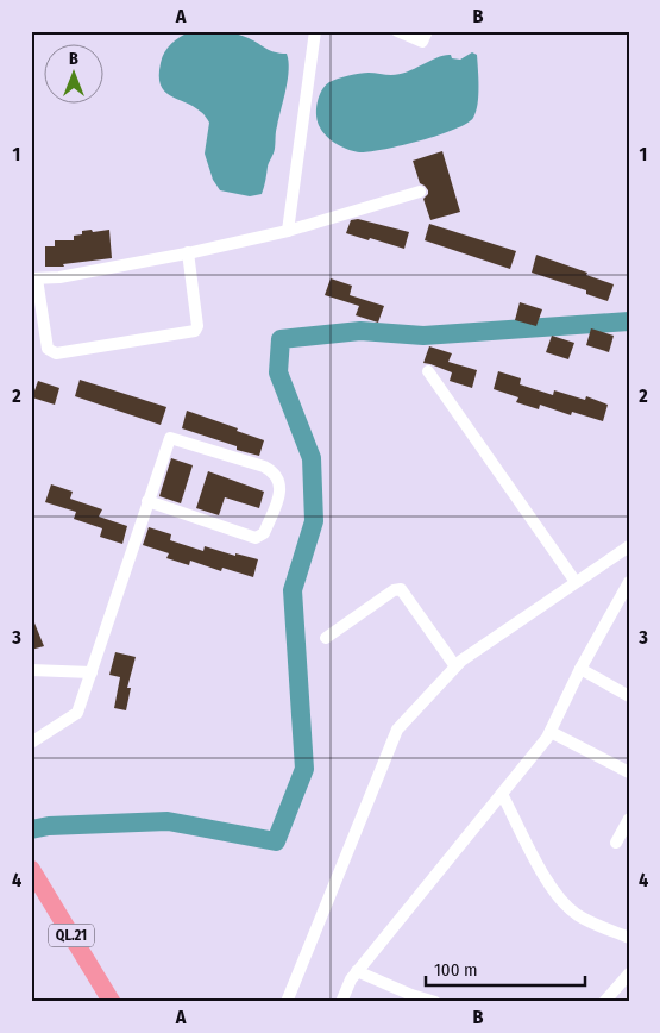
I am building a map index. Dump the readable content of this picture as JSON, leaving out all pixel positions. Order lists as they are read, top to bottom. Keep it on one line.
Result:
{"streets":{"highway":["QL.21"]},"scale_bar":"100 m","north":"top","grid":{"columns":["A","B"],"rows":["1","2","3","4"]}}
